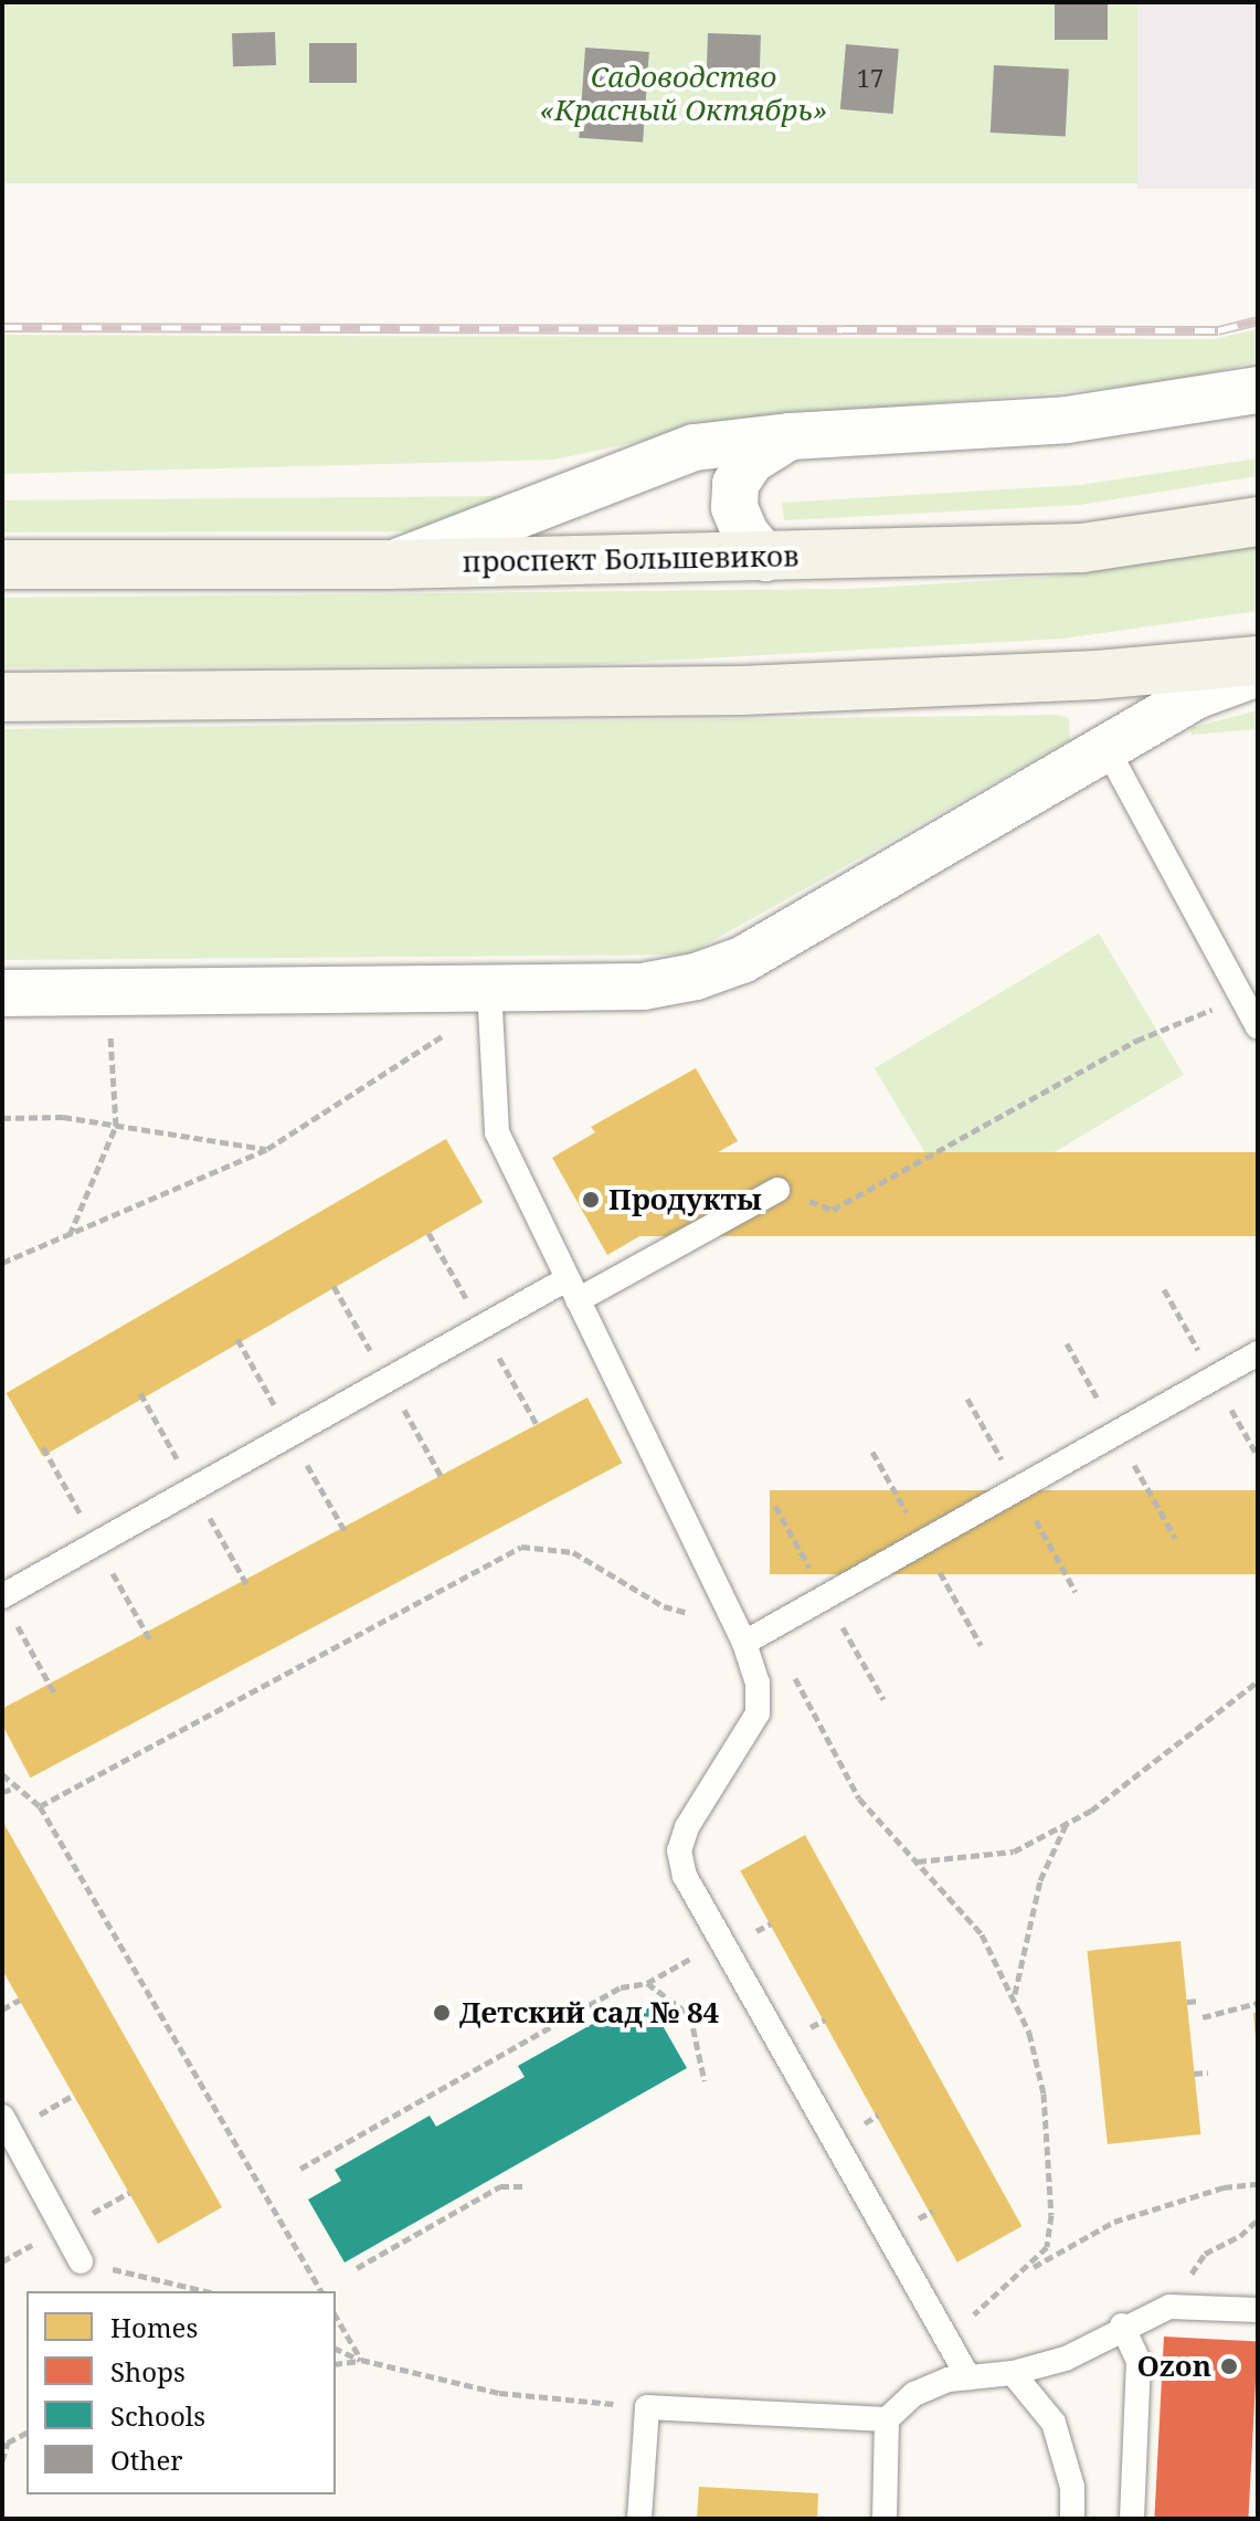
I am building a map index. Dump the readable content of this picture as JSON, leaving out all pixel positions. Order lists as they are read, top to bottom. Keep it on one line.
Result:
{"streets":{"main road":["проспект Большевиков"]},"parks":["Садоводство «Красный Октябрь»"],"places":["Продукты","Детский сад № 84","Ozon"],"house_numbers":["17"],"legend":["Homes","Shops","Schools","Other"]}
